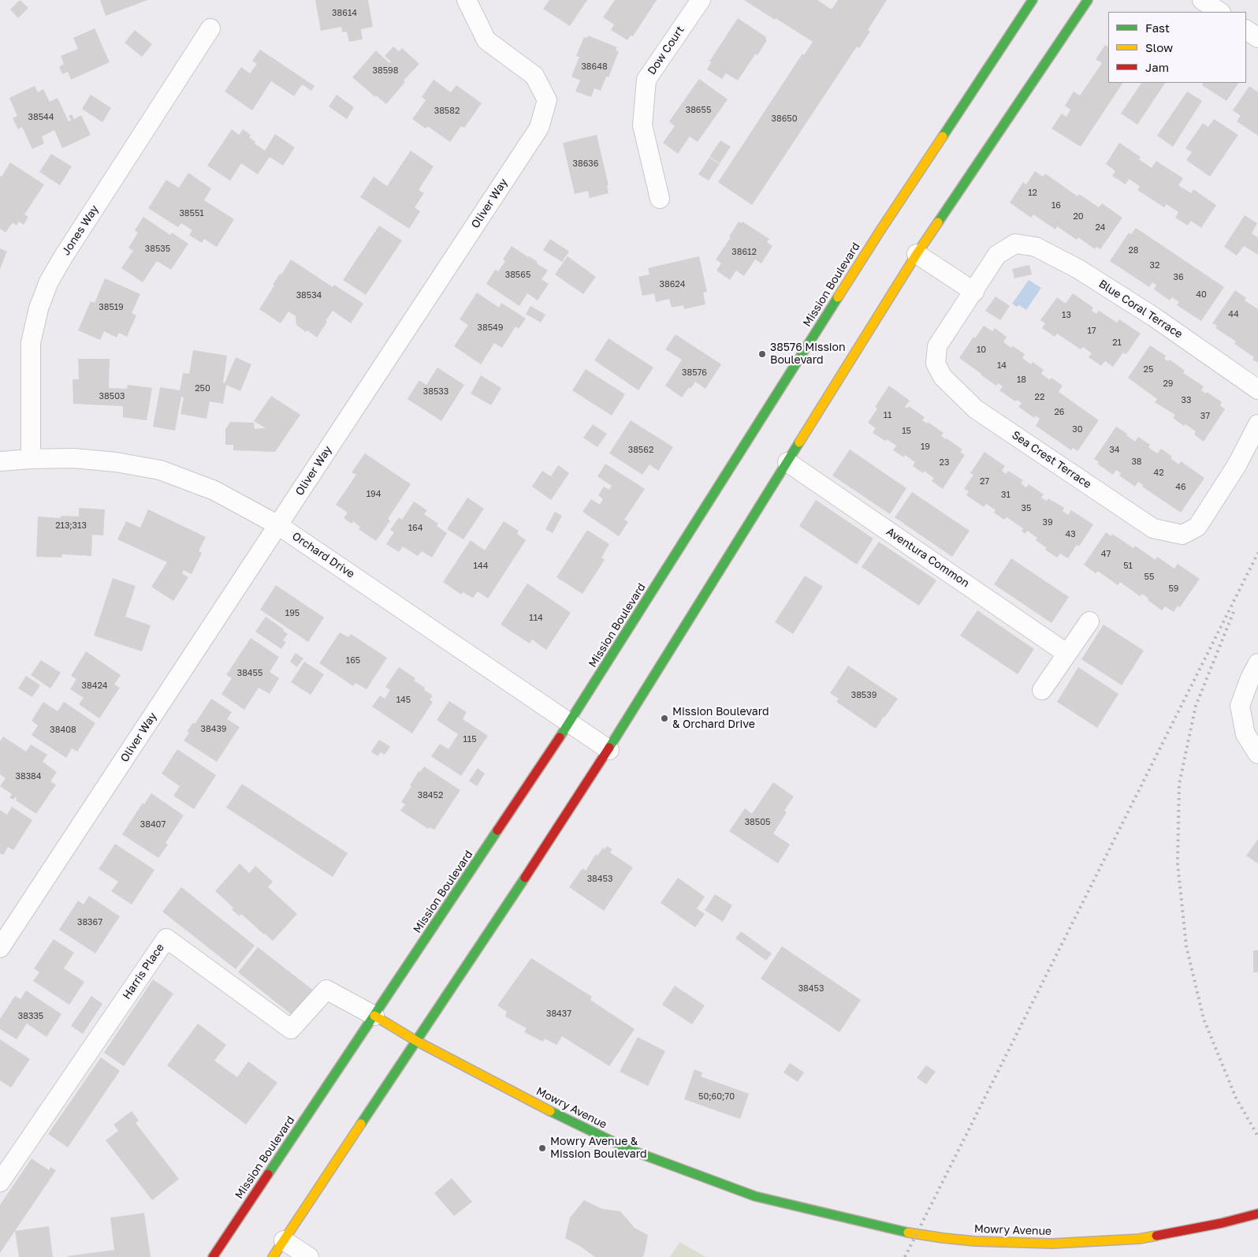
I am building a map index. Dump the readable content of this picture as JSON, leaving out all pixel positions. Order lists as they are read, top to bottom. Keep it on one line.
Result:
{"streets":{"main road":["Mission Boulevard","Mowry Avenue"],"street":["Dow Court","Oliver Way","Jones Way","Blue Coral Terrace","Sea Crest Terrace","Orchard Drive","Aventura Common","Harris Place"]},"crossings":[["Oliver Way","Orchard Drive"],["Jones Way","Orchard Drive"],["Mission Boulevard","Orchard Drive"],["Mission Boulevard","Harris Place"],["Mission Boulevard","Mowry Avenue"],["Blue Coral Terrace","Sea Crest Terrace"],["Harris Place","Mowry Avenue"]],"places":["38576 Mission Boulevard","Mission Boulevard & Orchard Drive","Mowry Avenue & Mission Boulevard"],"house_numbers":["38614","38648","38598","38655","38582","38544","38650","38636","12","16","38551","20","24","38535","28","38612","32","38565","36","38624","40","38534","38519","44","13","38549","17","21","10","14","25","38576","18","29","250","38533","38503","22","33","26","11","37","30","15","19","38562","34","38","23","42","27","46","194","31","35","39","213;313","164","43","47","144","51","55","59","195","114","165","38455","38424","38539","145","38439","38408","115","38384","38452","38505","38407","38453","38367","38453","38437","38335","50;60;70"],"legend":["Fast","Slow","Jam"]}
